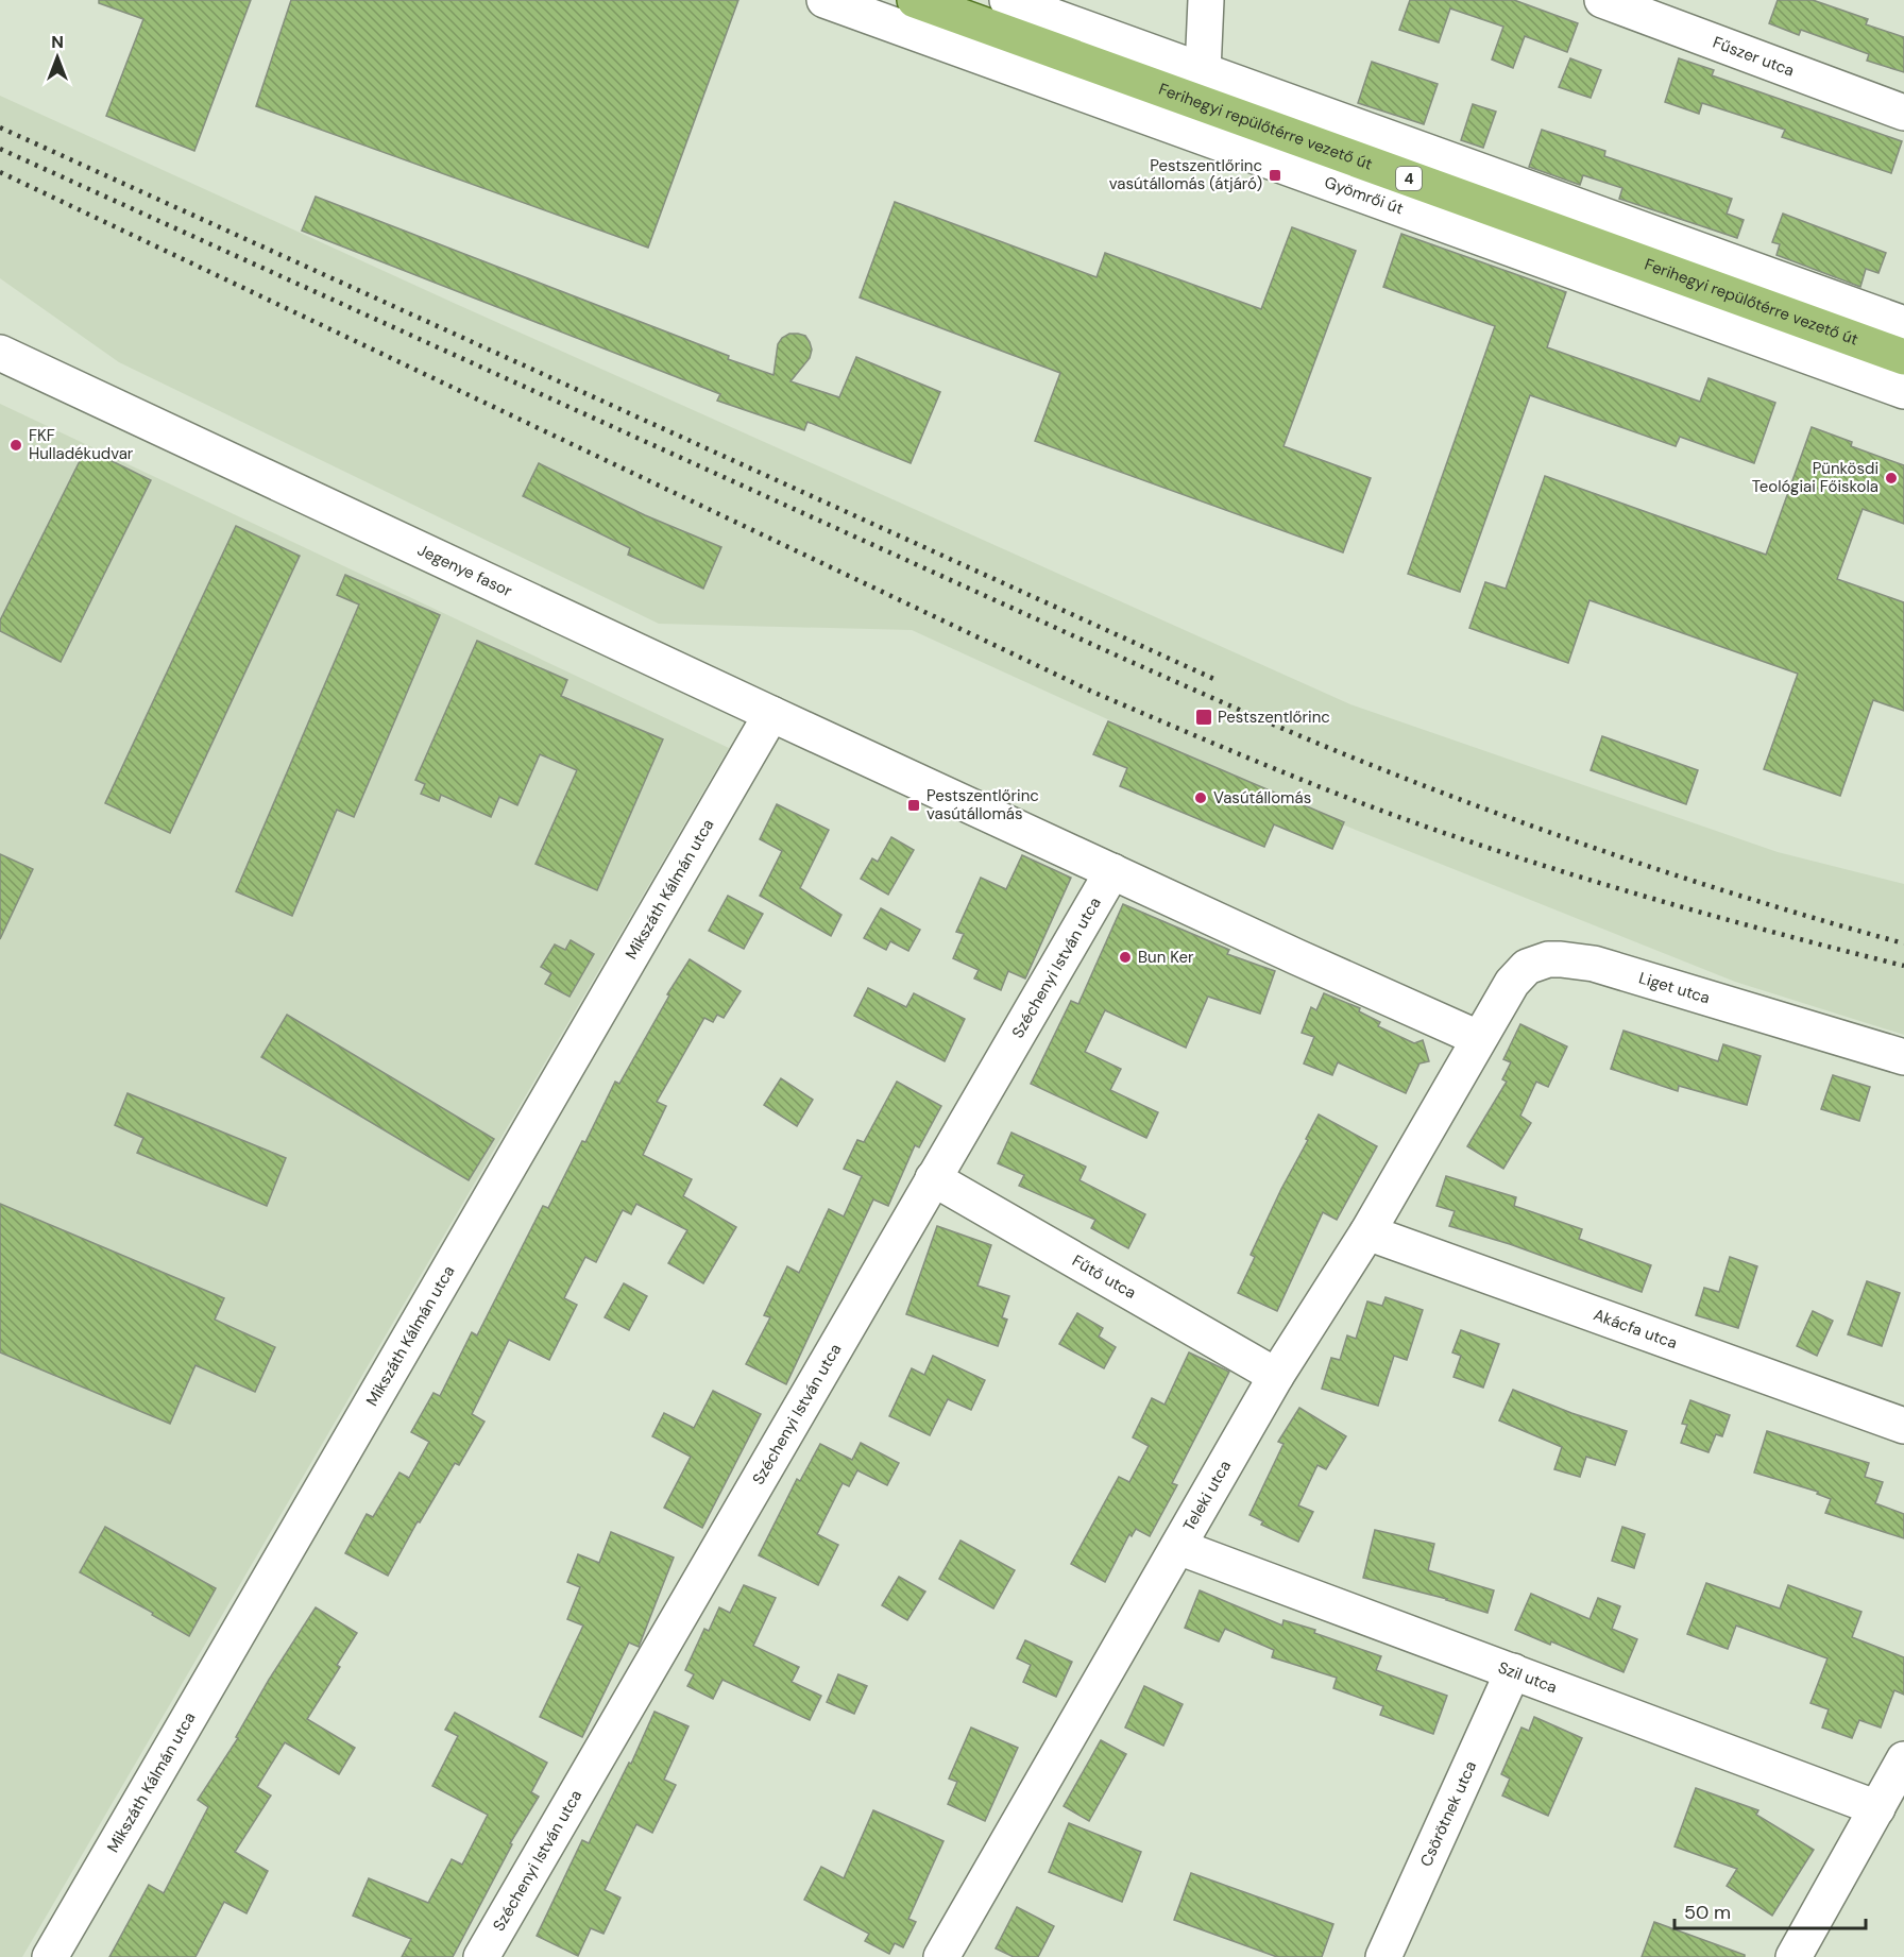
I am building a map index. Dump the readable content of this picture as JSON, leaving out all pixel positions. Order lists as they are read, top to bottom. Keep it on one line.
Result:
{"streets":{"main road":["Ferihegyi repülőtérre vezető út","4"],"street":["Fűszer utca","Gyömrői út","Jegenye fasor","Mikszáth Kálmán utca","Széchenyi István utca","Liget utca","Fűtő utca","Akácfa utca","Teleki utca","Szil utca","Csörötnek utca"]},"crossings":[["Jegenye fasor","Mikszáth Kálmán utca"],["Jegenye fasor","Széchenyi István utca"],["Jegenye fasor","Liget utca"],["Jegenye fasor","Teleki utca"],["Széchenyi István utca","Fűtő utca"],["Liget utca","Teleki utca"],["Fűtő utca","Teleki utca"],["Akácfa utca","Teleki utca"],["Teleki utca","Szil utca"],["Szil utca","Csörötnek utca"]],"places":{"transit":["Pestszentlőrinc vasútállomás (átjáró)","Pestszentlőrinc","Pestszentlőrinc vasútállomás"],"other":["FKF Hulladékudvar","Pünkösdi Teológiai Főiskola","Vasútállomás","Bun Ker"]},"scale_bar":"50 m","north":"top"}
